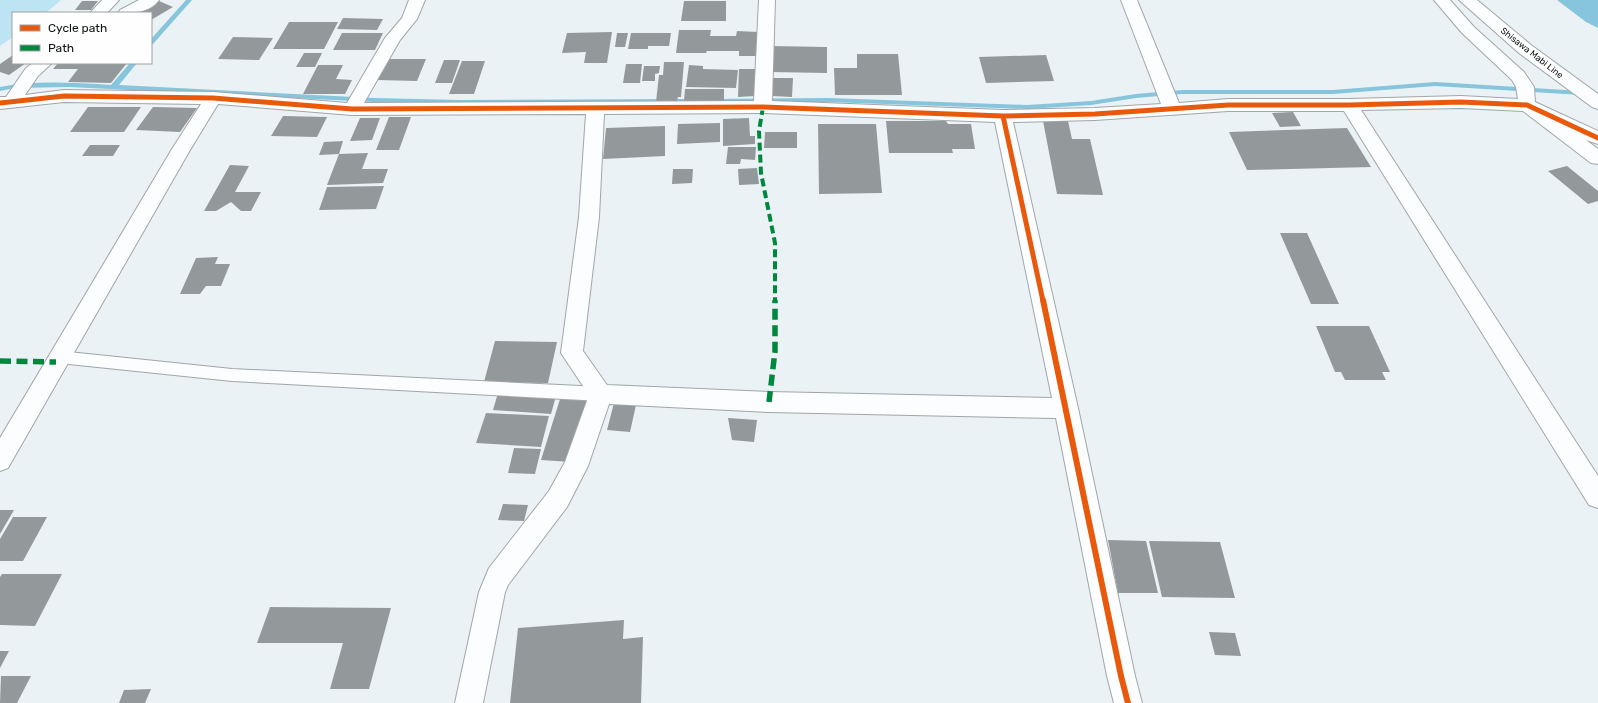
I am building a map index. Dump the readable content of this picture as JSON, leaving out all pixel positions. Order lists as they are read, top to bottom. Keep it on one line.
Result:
{"streets":{"street":["Shisawa Mabi Line"]},"legend":["Cycle path","Path"]}
